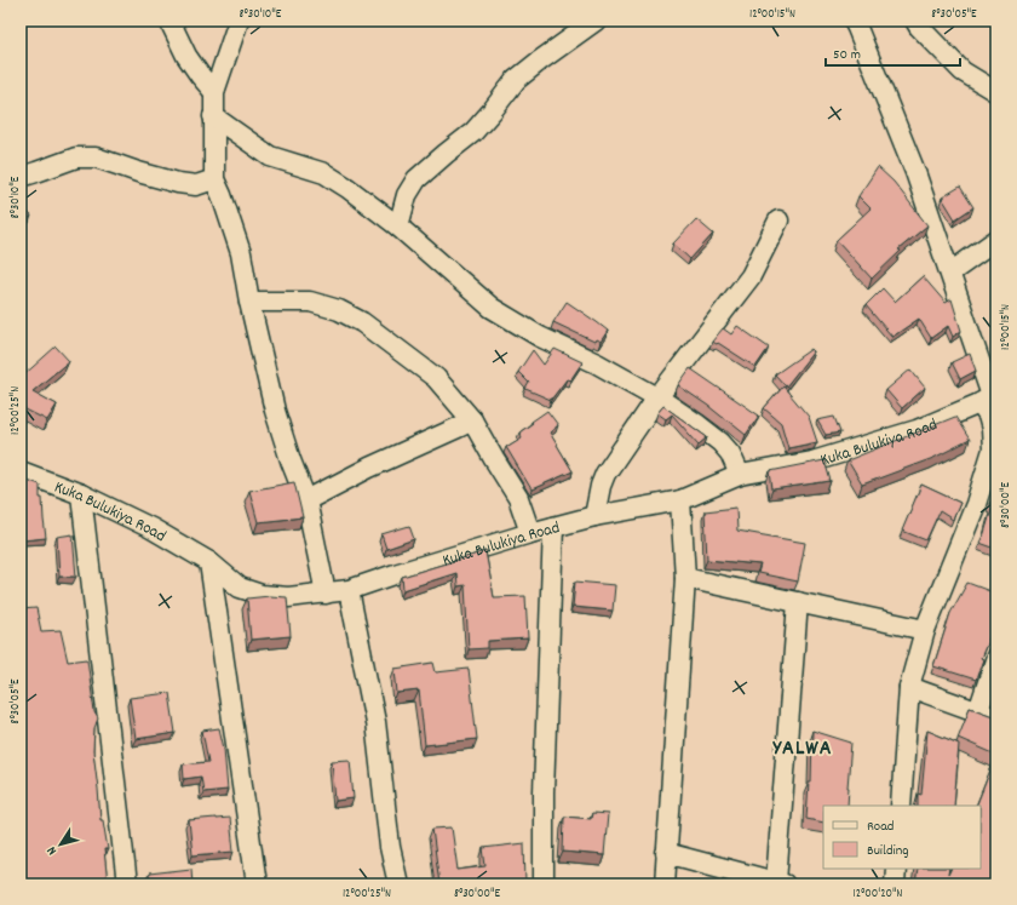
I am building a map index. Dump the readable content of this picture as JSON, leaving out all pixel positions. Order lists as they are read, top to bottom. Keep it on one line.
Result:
{"streets":{"street":["Kuka Bulukiya Road"]},"districts":["YALWA"],"legend":["Road","Building"],"scale_bar":"50 m","north":"bottom left","coordinates":["8°30'10\"E","12°00'15\"N","8°30'05\"E","12°00'25\"N","8°30'00\"E","12°00'20\"N"]}
